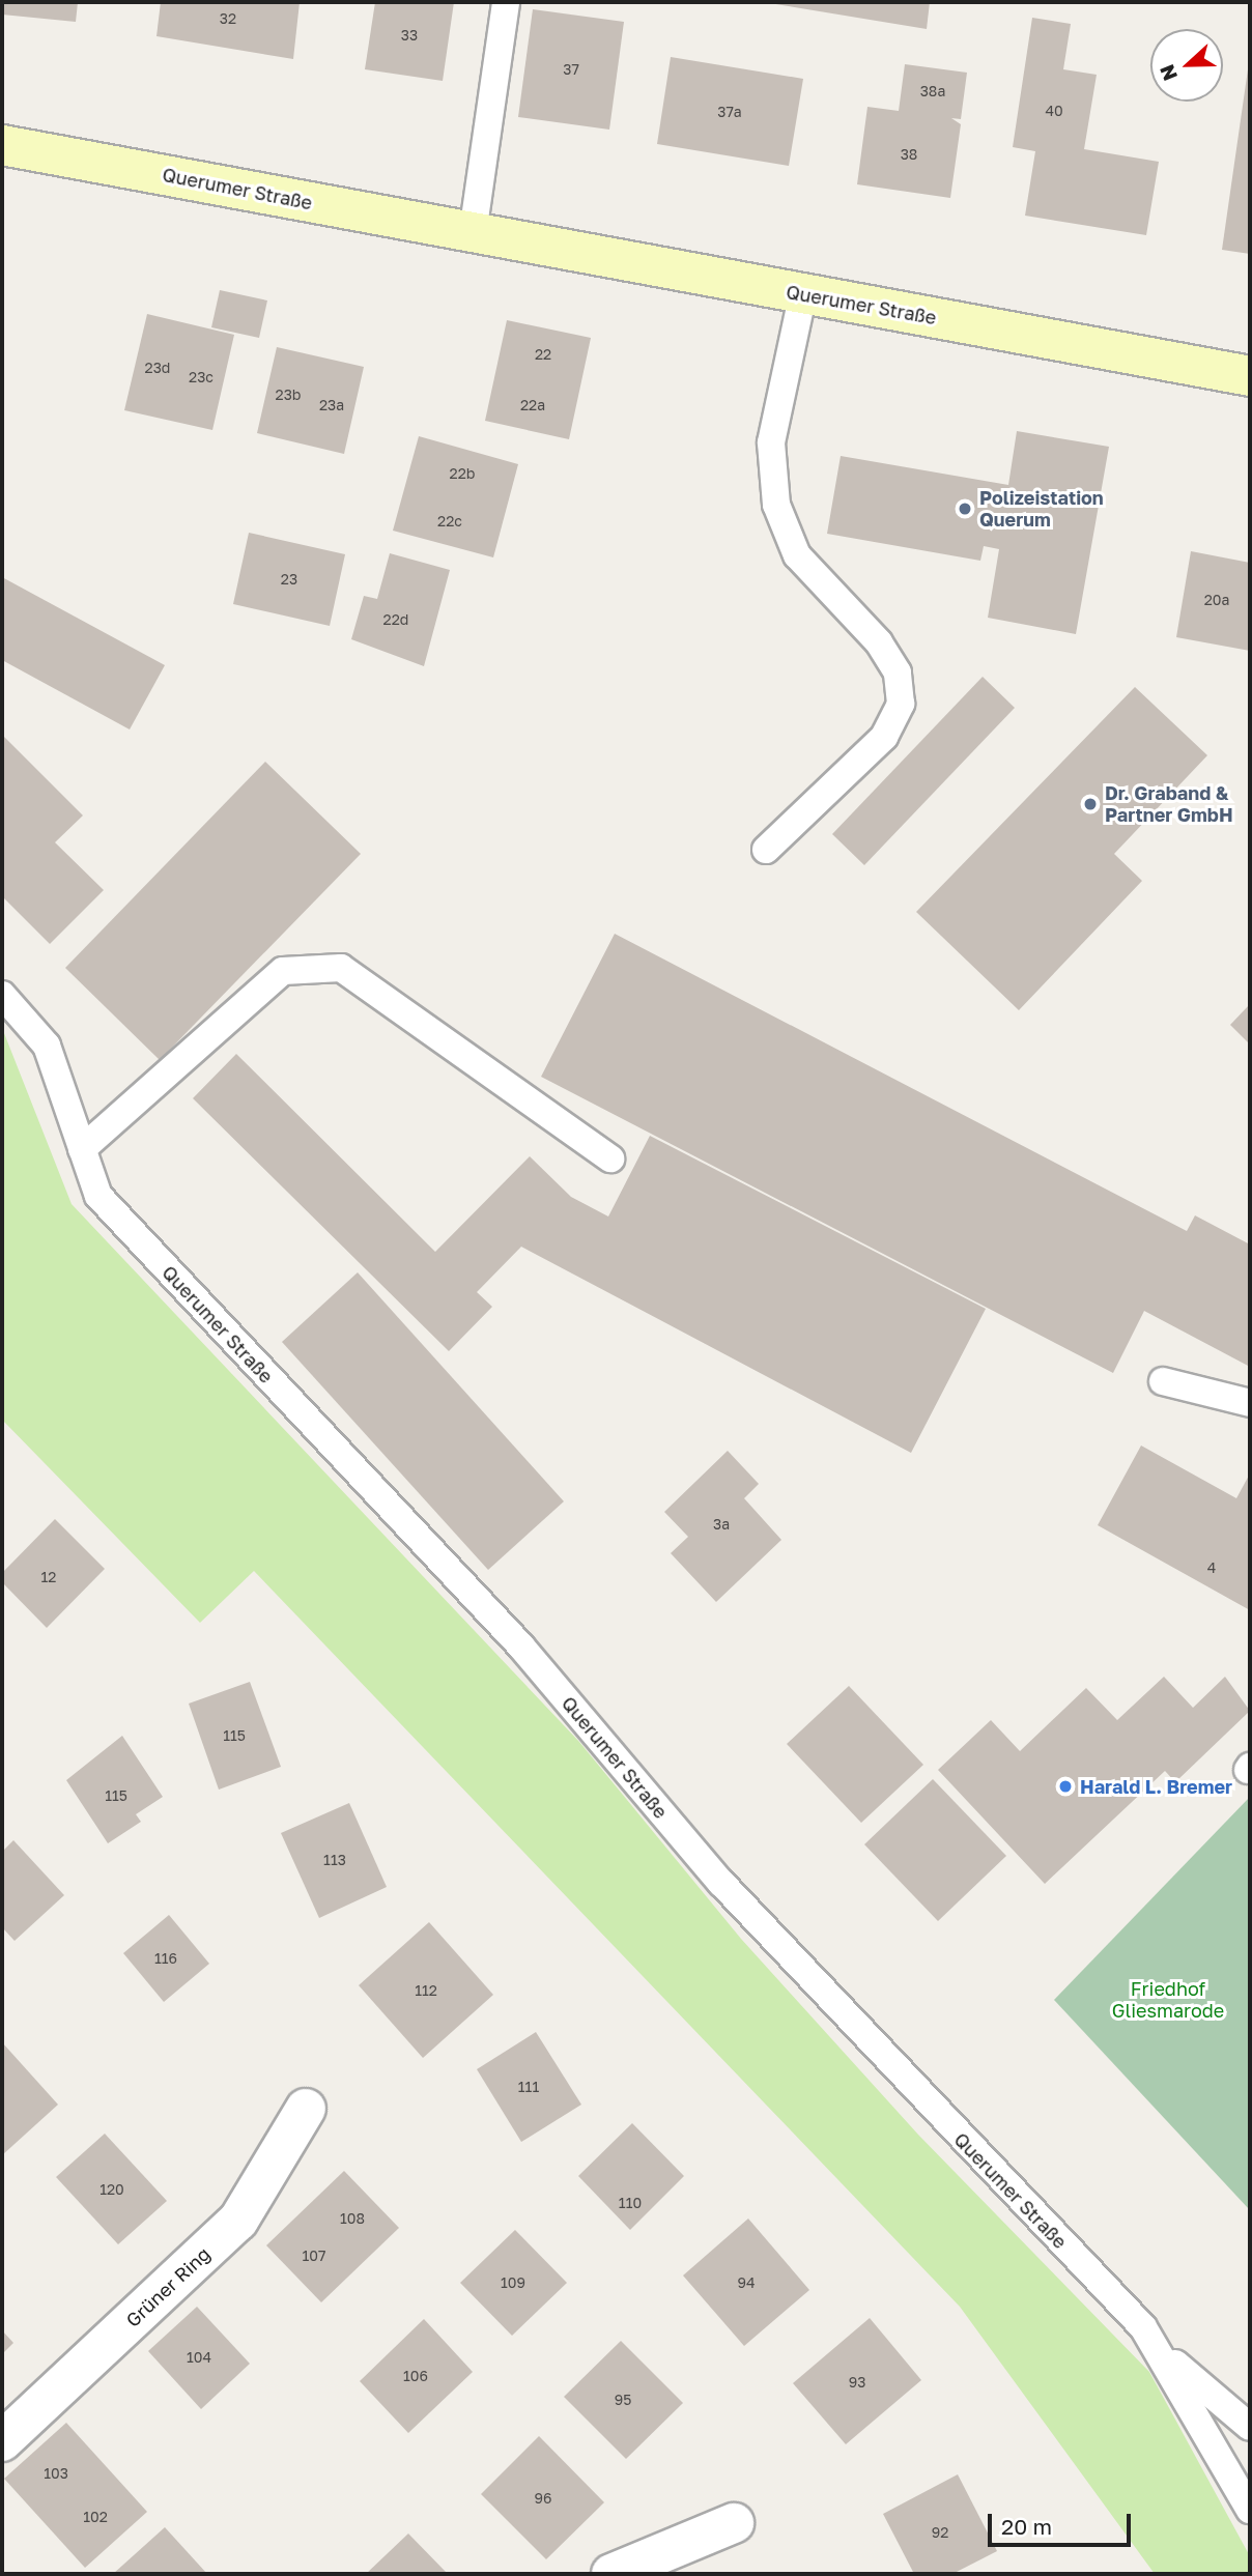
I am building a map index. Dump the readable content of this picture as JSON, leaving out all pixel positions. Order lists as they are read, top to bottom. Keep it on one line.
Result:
{"streets":{"street":["Querumer Straße","Grüner Ring"]},"parks":["Friedhof Gliesmarode"],"places":["Polizeistation Querum","Dr. Graband & Partner GmbH","Harald L. Bremer"],"house_numbers":["32","33","37","38a","40","37a","38","22","23d","23c","23b","23a","22a","22b","22c","23","20a","22d","3a","4","12","115","115","113","116","112","111","120","110","108","107","109","94","104","106","93","95","103","96","102","92"],"scale_bar":"20 m","north":"left"}
